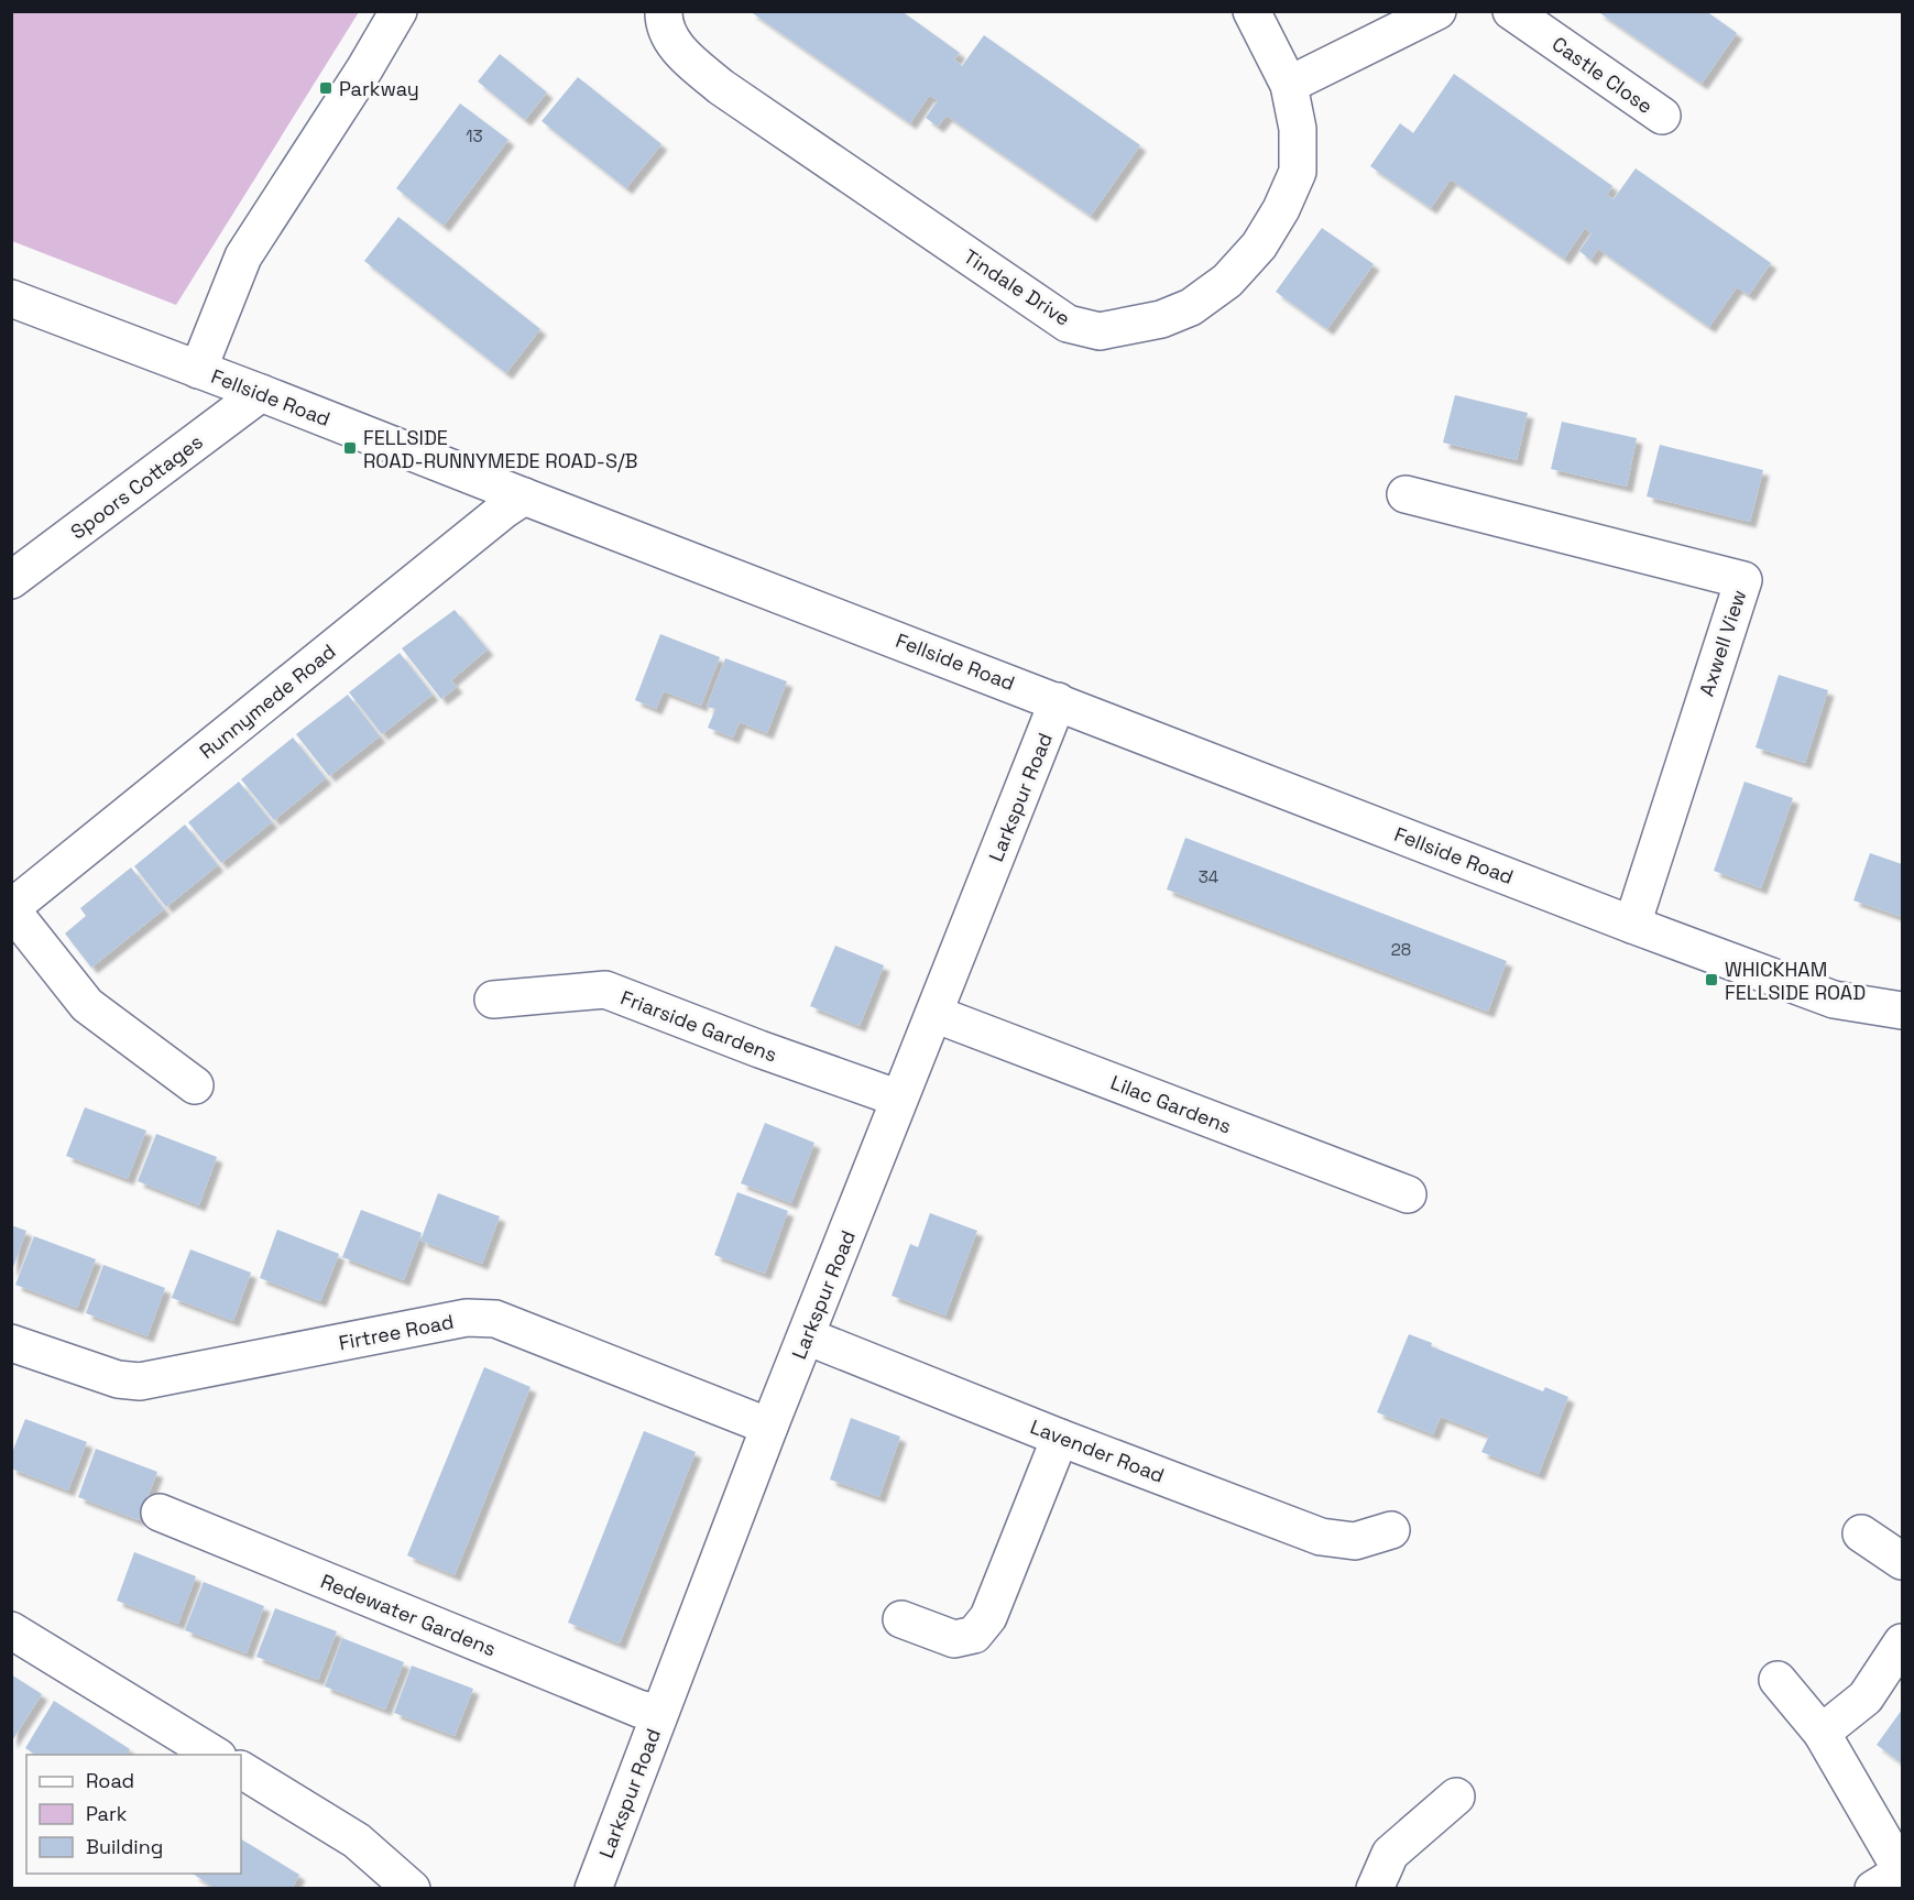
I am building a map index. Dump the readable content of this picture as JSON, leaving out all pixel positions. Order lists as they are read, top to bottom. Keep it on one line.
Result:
{"streets":{"street":["Castle Close","Tindale Drive","Fellside Road","Spoors Cottages","Axwell View","Runnymede Road","Larkspur Road","Friarside Gardens","Lilac Gardens","Firtree Road","Lavender Road","Redewater Gardens"]},"crossings":[["Fellside Road","Spoors Cottages"],["Fellside Road","Axwell View"],["Fellside Road","Runnymede Road"],["Fellside Road","Larkspur Road"],["Larkspur Road","Friarside Gardens"],["Larkspur Road","Lilac Gardens"],["Larkspur Road","Firtree Road"],["Larkspur Road","Lavender Road"],["Larkspur Road","Redewater Gardens"]],"places":{"transit":["Parkway","FELLSIDE ROAD-RUNNYMEDE ROAD-S/B","WHICKHAM FELLSIDE ROAD"]},"house_numbers":["13","34","28"],"legend":["Road","Park","Building"]}
